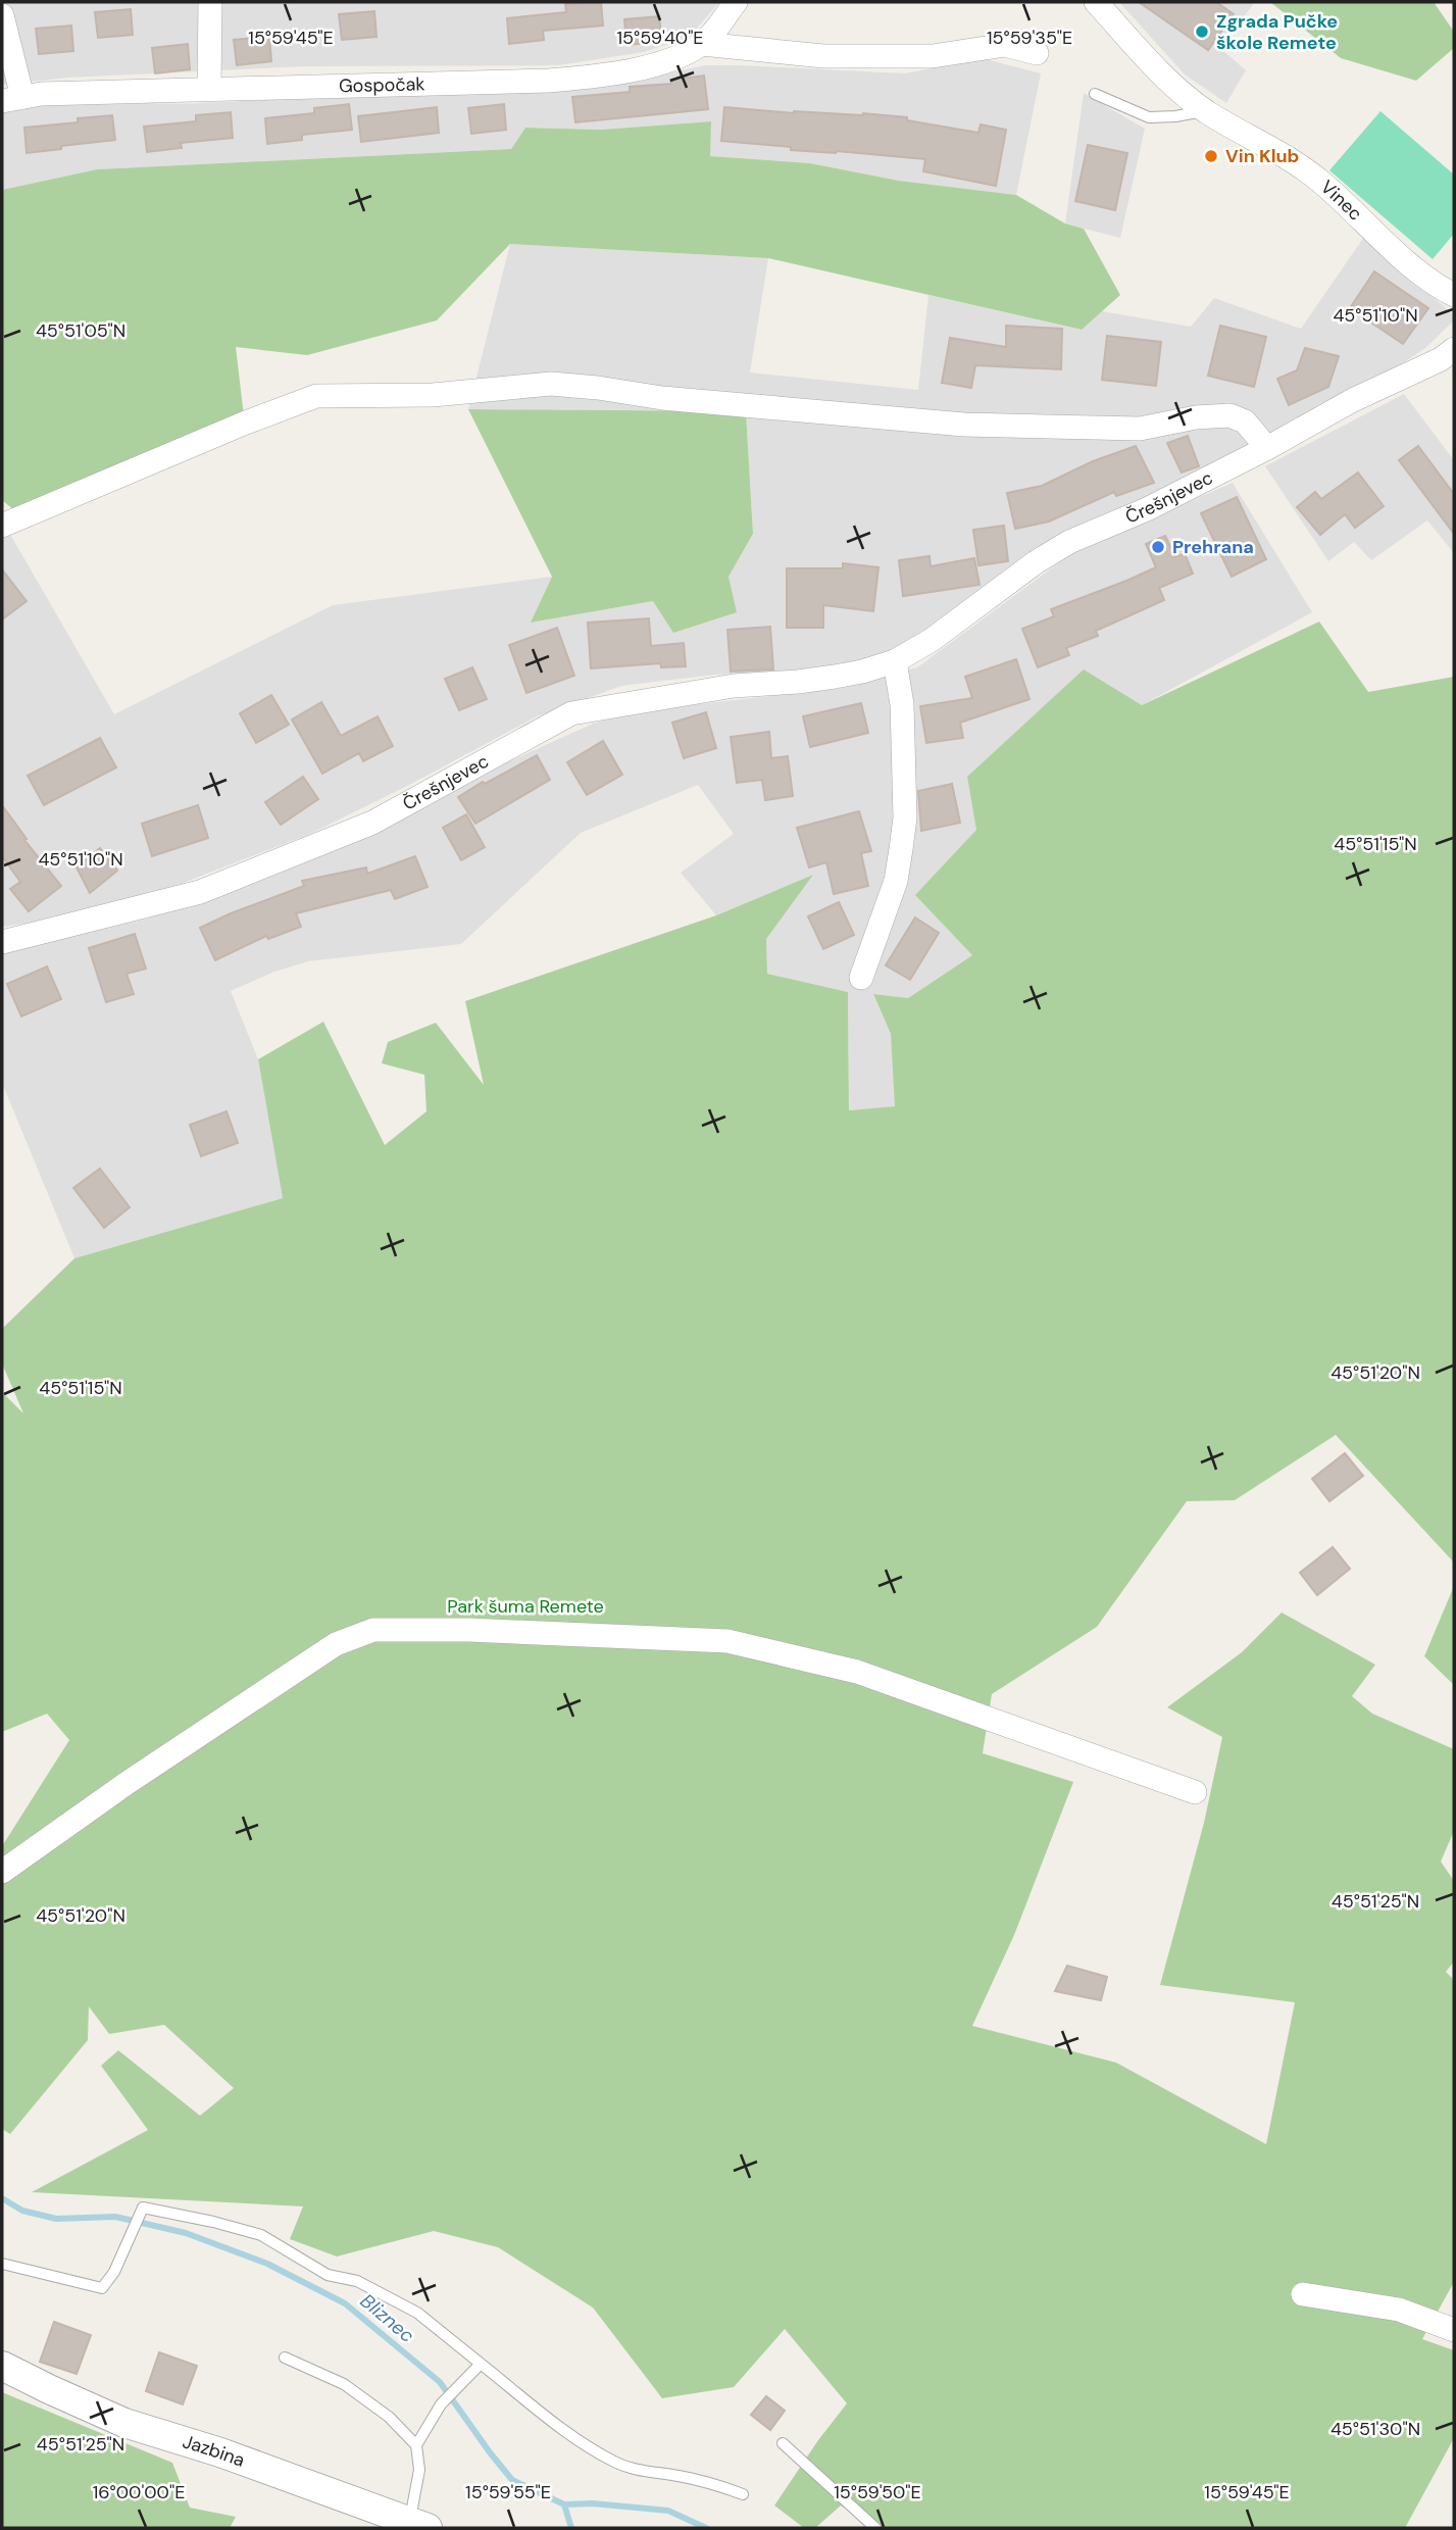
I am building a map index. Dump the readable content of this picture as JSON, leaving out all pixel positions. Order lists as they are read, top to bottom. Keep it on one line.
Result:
{"streets":{"street":["Gospočak","Vinec","Črešnjevec","Jazbina"]},"water":["Bliznec"],"parks":["Park šuma Remete"],"places":["Zgrada Pučke škole Remete","Vin Klub","Prehrana"],"coordinates":["15°59'45\"E","15°59'40\"E","15°59'35\"E","45°51'10\"N","45°51'05\"N","45°51'15\"N","45°51'20\"N","45°51'25\"N","45°51'30\"N","16°00'00\"E","15°59'55\"E","15°59'50\"E"]}
